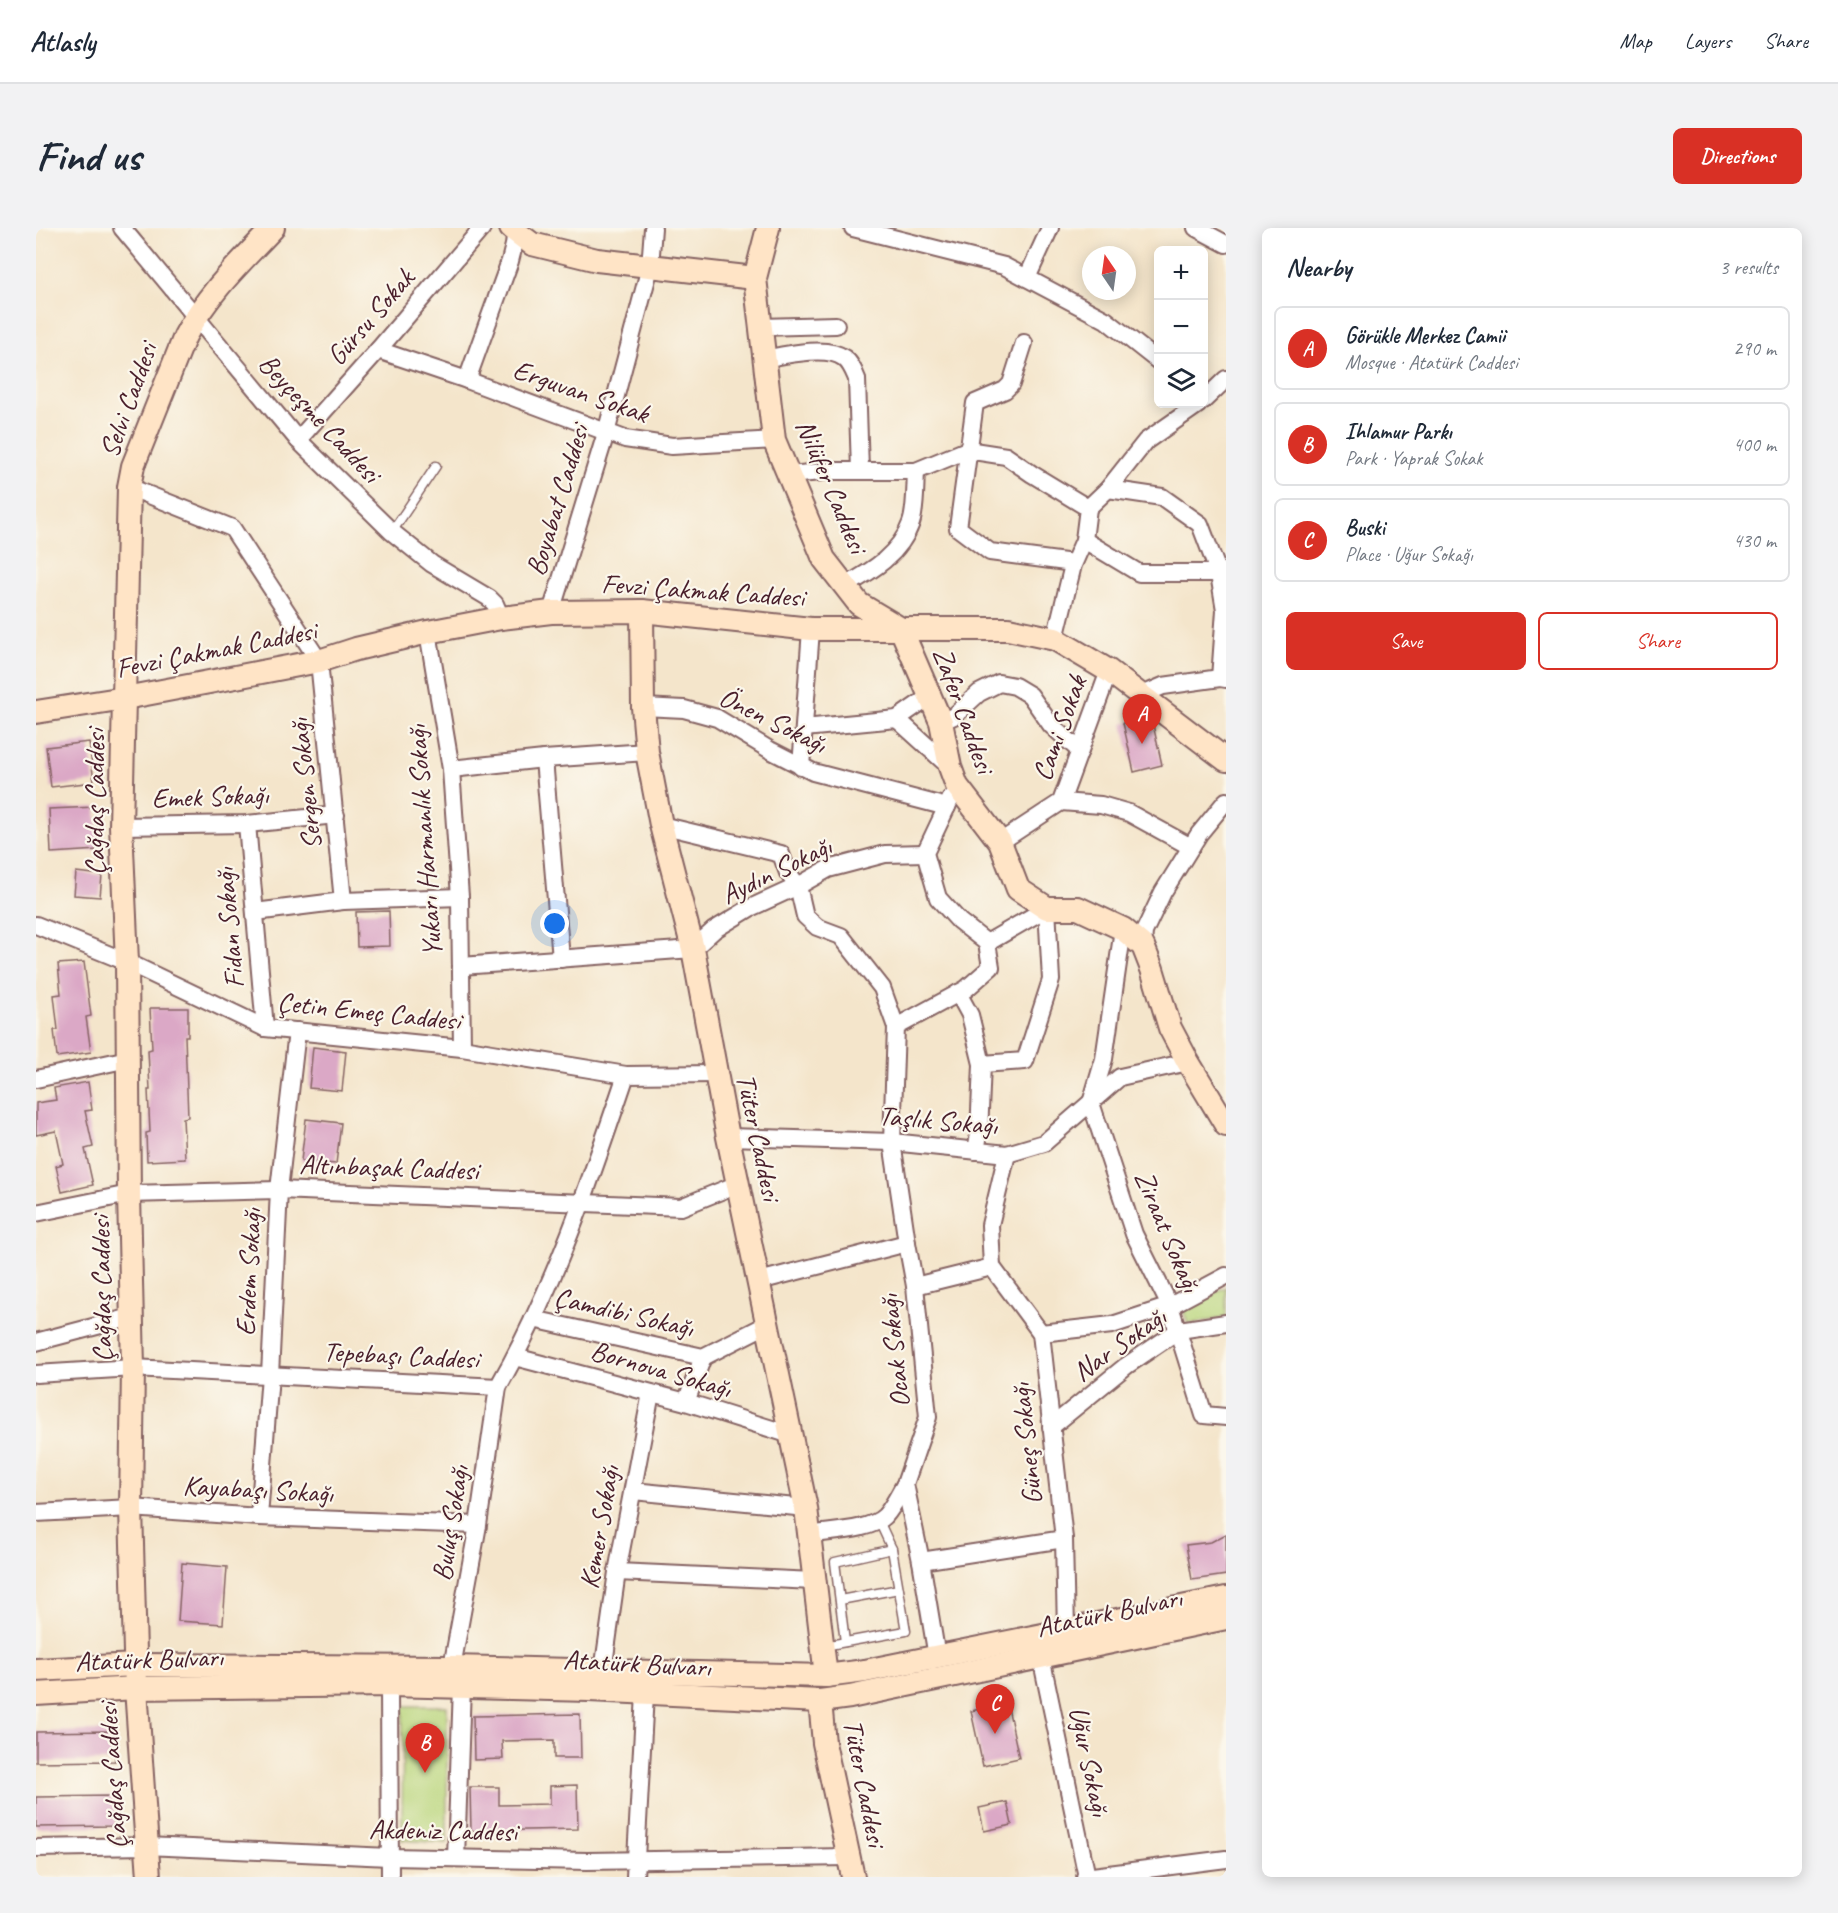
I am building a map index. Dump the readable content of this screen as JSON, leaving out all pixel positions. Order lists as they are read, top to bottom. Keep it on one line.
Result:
{"streets":{"street":["Gürsu Sokak","Erguvan Sokak","Selvi Caddesi","Beyçeşme Caddesi","Nilüfer Caddesi","Boyabat Caddesi","Fevzi Çakmak Caddesi","Zafer Caddesi","Önen Sokağı","Cami Sokak","Sergen Sokağı","Emek Sokağı","Çağdaş Caddesi","Yukarı Harmanlık Sokağı","Aydın Sokağı","Fidan Sokağı","Çetin Emeç Caddesi","Taşlık Sokağı","Tüter Caddesi","Altınbaşak Caddesi","Ziraat Sokağı","Erdem Sokağı","Çamdibi Sokağı","Nar Sokağı","Ocak Sokağı","Tepebaşı Caddesi","Bornova Sokağı","Güneş Sokağı","Kayabaşı Sokağı","Buluş Sokağı","Kemer Sokağı","Atatürk Bulvarı","Uğur Sokağı","Akdeniz Caddesi"]},"crossings":[["Gürsu Sokak","Erguvan Sokak"],["Gürsu Sokak","Beyçeşme Caddesi"],["Erguvan Sokak","Nilüfer Caddesi"],["Erguvan Sokak","Boyabat Caddesi"],["Selvi Caddesi","Beyçeşme Caddesi"],["Selvi Caddesi","Fevzi Çakmak Caddesi"],["Selvi Caddesi","Çağdaş Caddesi"],["Beyçeşme Caddesi","Fevzi Çakmak Caddesi"],["Nilüfer Caddesi","Fevzi Çakmak Caddesi"],["Nilüfer Caddesi","Zafer Caddesi"],["Boyabat Caddesi","Fevzi Çakmak Caddesi"],["Fevzi Çakmak Caddesi","Zafer Caddesi"],["Fevzi Çakmak Caddesi","Cami Sokak"],["Fevzi Çakmak Caddesi","Sergen Sokağı"],["Fevzi Çakmak Caddesi","Çağdaş Caddesi"],["Fevzi Çakmak Caddesi","Yukarı Harmanlık Sokağı"],["Fevzi Çakmak Caddesi","Tüter Caddesi"],["Zafer Caddesi","Cami Sokak"],["Önen Sokağı","Tüter Caddesi"],["Sergen Sokağı","Emek Sokağı"],["Emek Sokağı","Çağdaş Caddesi"],["Emek Sokağı","Fidan Sokağı"],["Çağdaş Caddesi","Çetin Emeç Caddesi"],["Çağdaş Caddesi","Altınbaşak Caddesi"],["Çağdaş Caddesi","Tepebaşı Caddesi"],["Çağdaş Caddesi","Kayabaşı Sokağı"],["Çağdaş Caddesi","Atatürk Bulvarı"],["Çağdaş Caddesi","Akdeniz Caddesi"],["Yukarı Harmanlık Sokağı","Çetin Emeç Caddesi"],["Aydın Sokağı","Tüter Caddesi"],["Fidan Sokağı","Çetin Emeç Caddesi"],["Çetin Emeç Caddesi","Tüter Caddesi"],["Çetin Emeç Caddesi","Erdem Sokağı"],["Çetin Emeç Caddesi","Tepebaşı Caddesi"],["Taşlık Sokağı","Tüter Caddesi"],["Taşlık Sokağı","Ziraat Sokağı"],["Taşlık Sokağı","Ocak Sokağı"],["Tüter Caddesi","Altınbaşak Caddesi"],["Tüter Caddesi","Çamdibi Sokağı"],["Tüter Caddesi","Bornova Sokağı"],["Tüter Caddesi","Atatürk Bulvarı"],["Tüter Caddesi","Akdeniz Caddesi"],["Altınbaşak Caddesi","Erdem Sokağı"],["Altınbaşak Caddesi","Tepebaşı Caddesi"],["Ziraat Sokağı","Nar Sokağı"],["Erdem Sokağı","Tepebaşı Caddesi"],["Erdem Sokağı","Kayabaşı Sokağı"],["Çamdibi Sokağı","Tepebaşı Caddesi"],["Nar Sokağı","Güneş Sokağı"],["Tepebaşı Caddesi","Bornova Sokağı"],["Tepebaşı Caddesi","Buluş Sokağı"],["Bornova Sokağı","Kemer Sokağı"],["Kayabaşı Sokağı","Buluş Sokağı"],["Buluş Sokağı","Atatürk Bulvarı"],["Buluş Sokağı","Akdeniz Caddesi"],["Atatürk Bulvarı","Uğur Sokağı"]],"north":"top","page":{"header":"Atlasly","nav":["Map","Layers","Share"],"buttons":["Directions",["Save","Share"]],"title":"Find us","heading":["Nearby","3 results"],"map_buttons":["+","−"],"list":[{"mark":"A","name":"Görükle Merkez Camii","note":"Mosque · Atatürk Caddesi","value":"290 m"},{"mark":"B","name":"Ihlamur Parkı","note":"Park · Yaprak Sokak","value":"400 m"},{"mark":"C","name":"Buski","note":"Place · Uğur Sokağı","value":"430 m"}],"pins":["A","C","B"]}}
